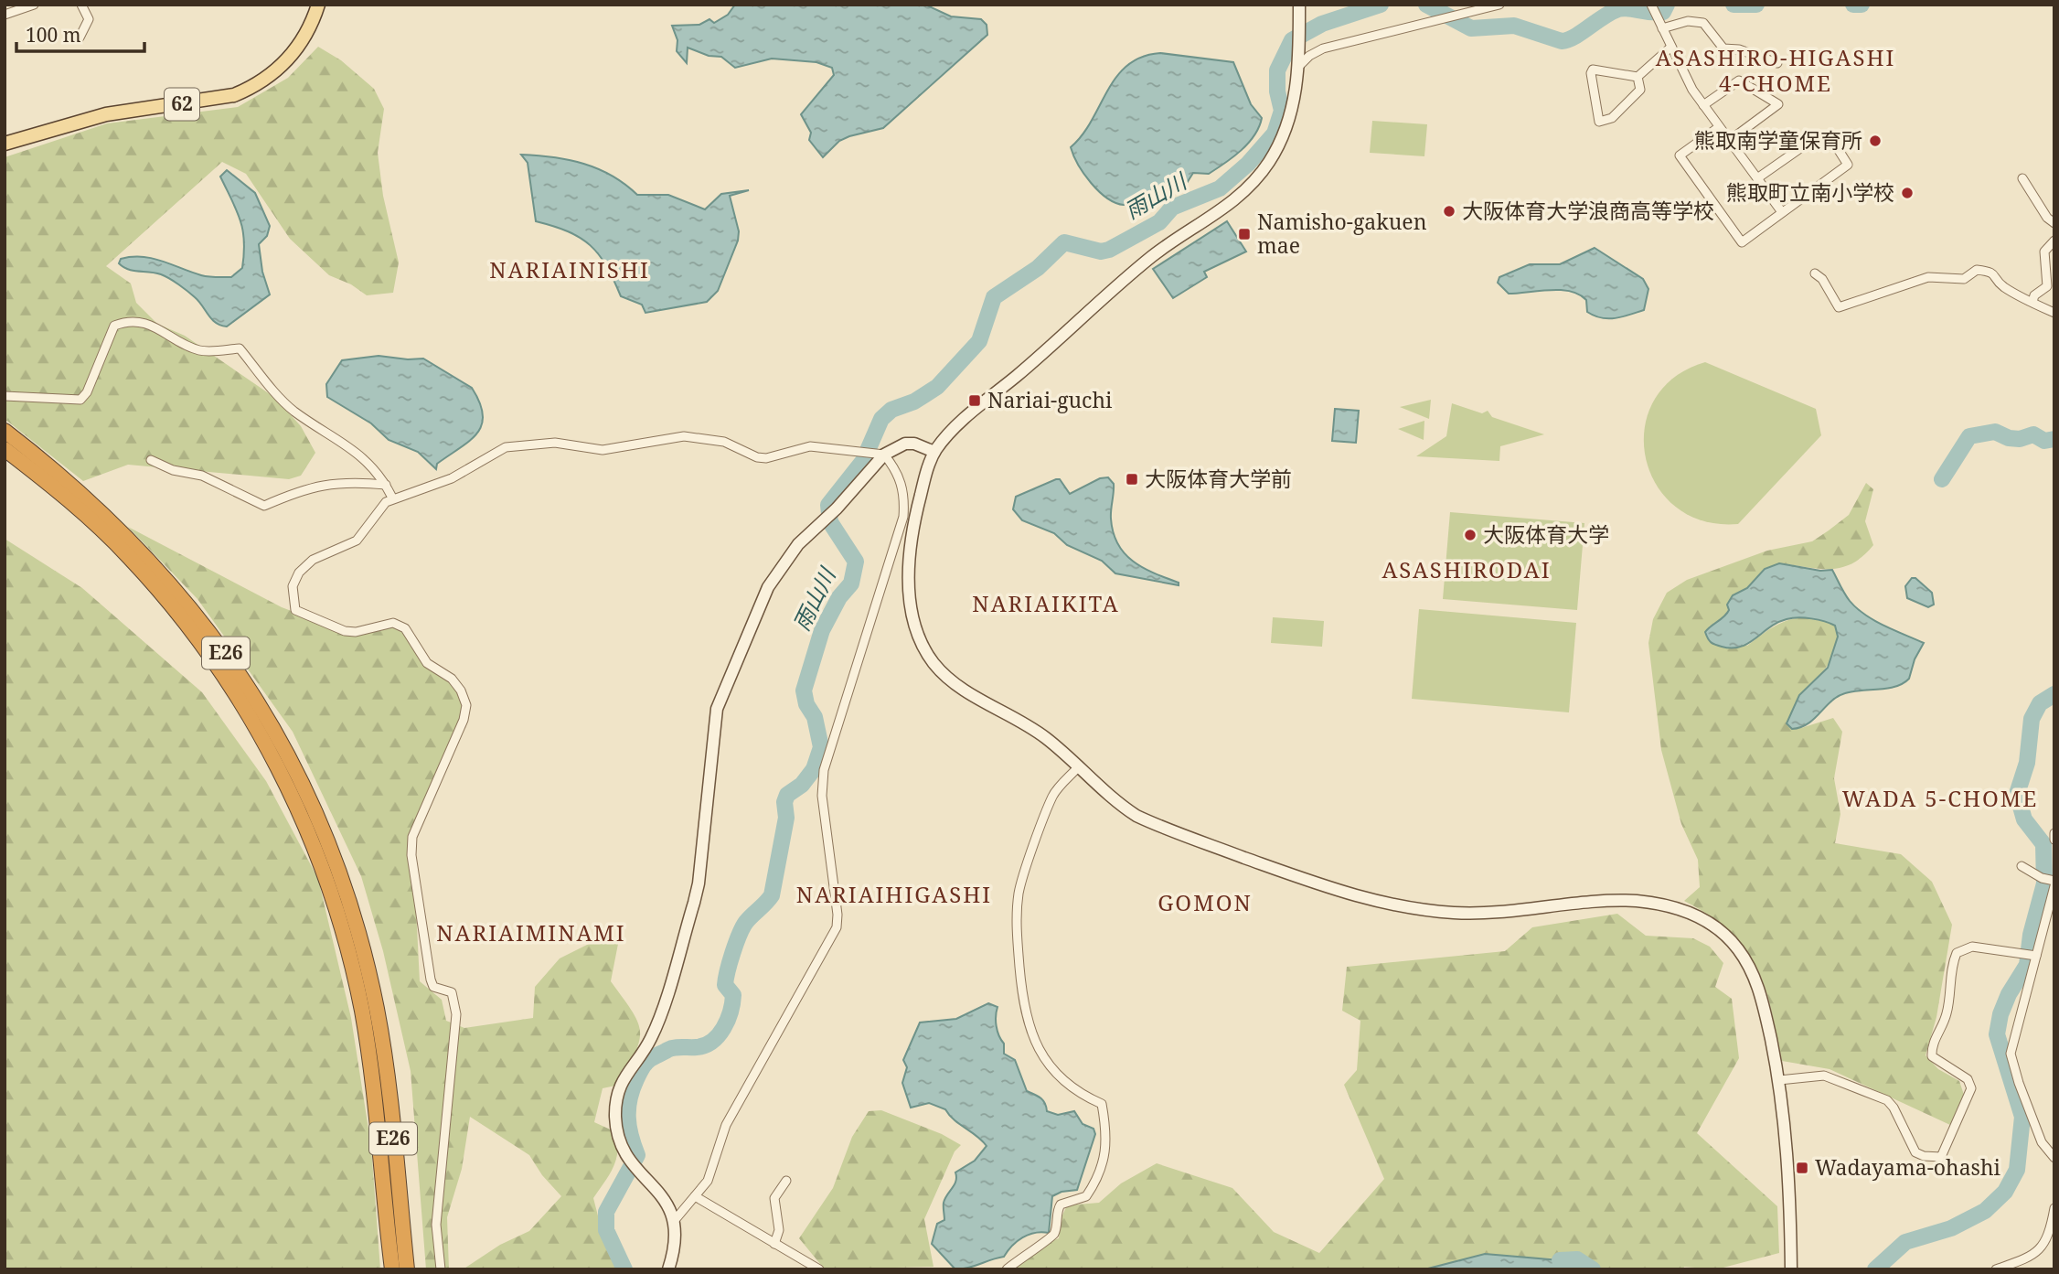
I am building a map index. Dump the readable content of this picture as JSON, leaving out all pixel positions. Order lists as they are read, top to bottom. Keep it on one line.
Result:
{"streets":{"highway":["E26"],"main road":["62"]},"districts":["ASASHIRO-HIGASHI 4-CHOME","NARIAINISHI","ASASHIRODAI","NARIAIKITA","WADA 5-CHOME","NARIAIHIGASHI","GOMON","NARIAIMINAMI"],"water":["雨山川"],"places":{"other":["熊取南学童保育所","熊取町立南小学校","大阪体育大学浪商高等学校","大阪体育大学"],"transit":["Namisho-gakuen mae","Nariai-guchi","大阪体育大学前","Wadayama-ohashi"]},"scale_bar":"100 m"}
